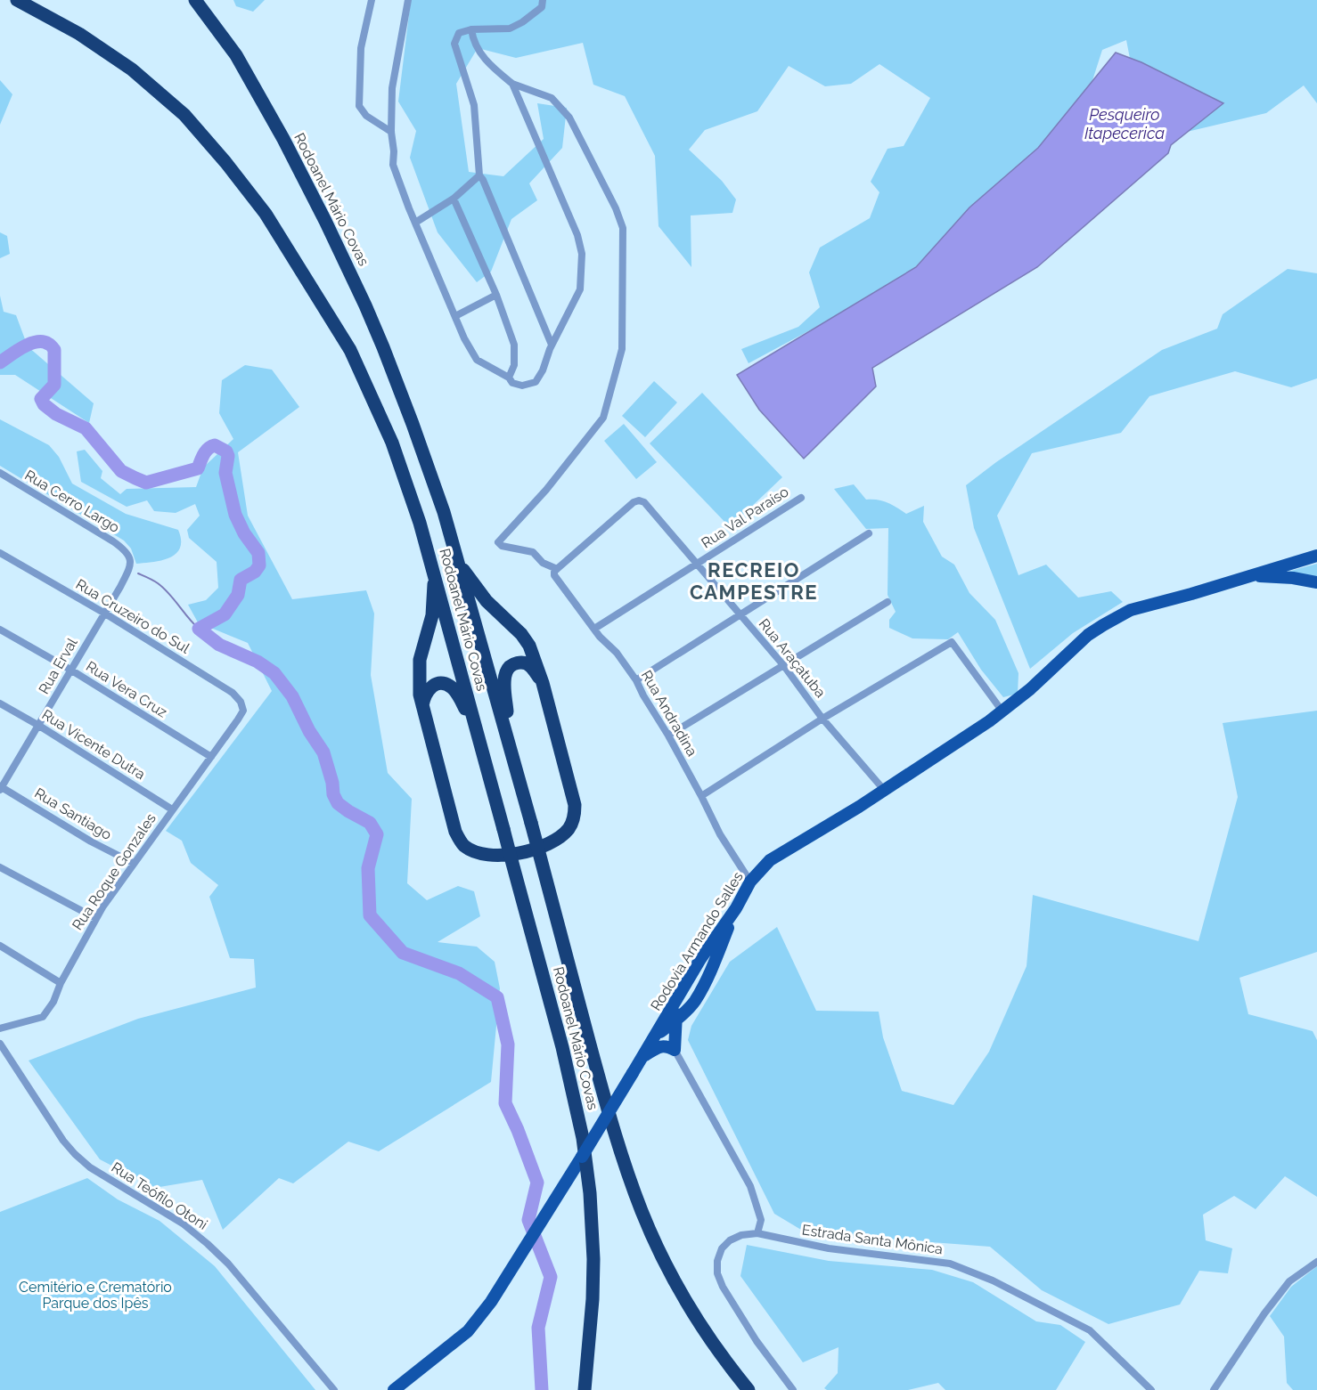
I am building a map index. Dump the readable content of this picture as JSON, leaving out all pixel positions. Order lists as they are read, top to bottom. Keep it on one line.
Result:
{"streets":{"highway":["Rodoanel Mário Covas"],"main road":["Rodovia Armando Salles"],"street":["Rua Cerro Largo","Rua Val Paraíso","Rua Cruzeiro do Sul","Rua Araçatuba","Rua Erval","Rua Vera Cruz","Rua Andradina","Rua Vicente Dutra","Rua Santiago","Rua Roque Gonzales","Rua Teófilo Otoni","Estrada Santa Mônica"]},"crossings":[["Rua Cerro Largo","Rua Erval"],["Rua Val Paraíso","Rua Araçatuba"],["Rua Val Paraíso","Rua Andradina"],["Rua Cruzeiro do Sul","Rua Erval"],["Rua Cruzeiro do Sul","Rua Roque Gonzales"],["Rua Araçatuba","Rua Andradina"],["Rua Araçatuba","Rodovia Armando Salles"],["Rua Erval","Rua Vera Cruz"],["Rua Erval","Rua Vicente Dutra"],["Rua Erval","Rua Santiago"],["Rua Vera Cruz","Rua Roque Gonzales"],["Rua Andradina","Rodovia Armando Salles"],["Rua Vicente Dutra","Rua Roque Gonzales"],["Rua Santiago","Rua Roque Gonzales"]],"districts":["RECREIO CAMPESTRE"],"water":["Pesqueiro Itapecerica"],"parks":["Cemitério e Crematório Parque dos Ipês"]}
